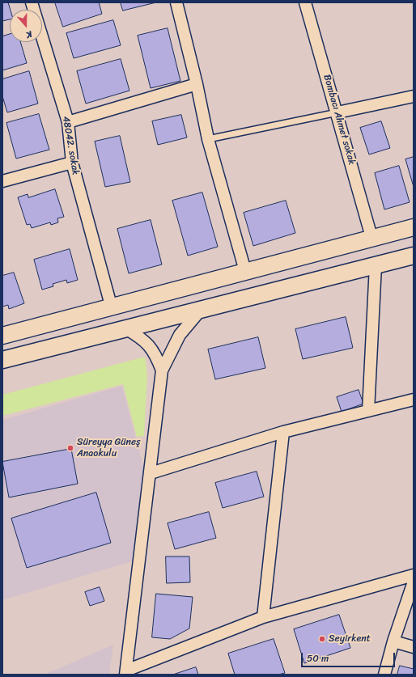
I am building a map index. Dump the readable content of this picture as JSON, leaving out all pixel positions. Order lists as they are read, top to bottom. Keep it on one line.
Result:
{"streets":{"street":["Bombacı Ahmet sokak","48042. sokak"]},"places":["Süreyya Güneş Anaokulu","Seyirkent"],"scale_bar":"50 m","north":"bottom"}
